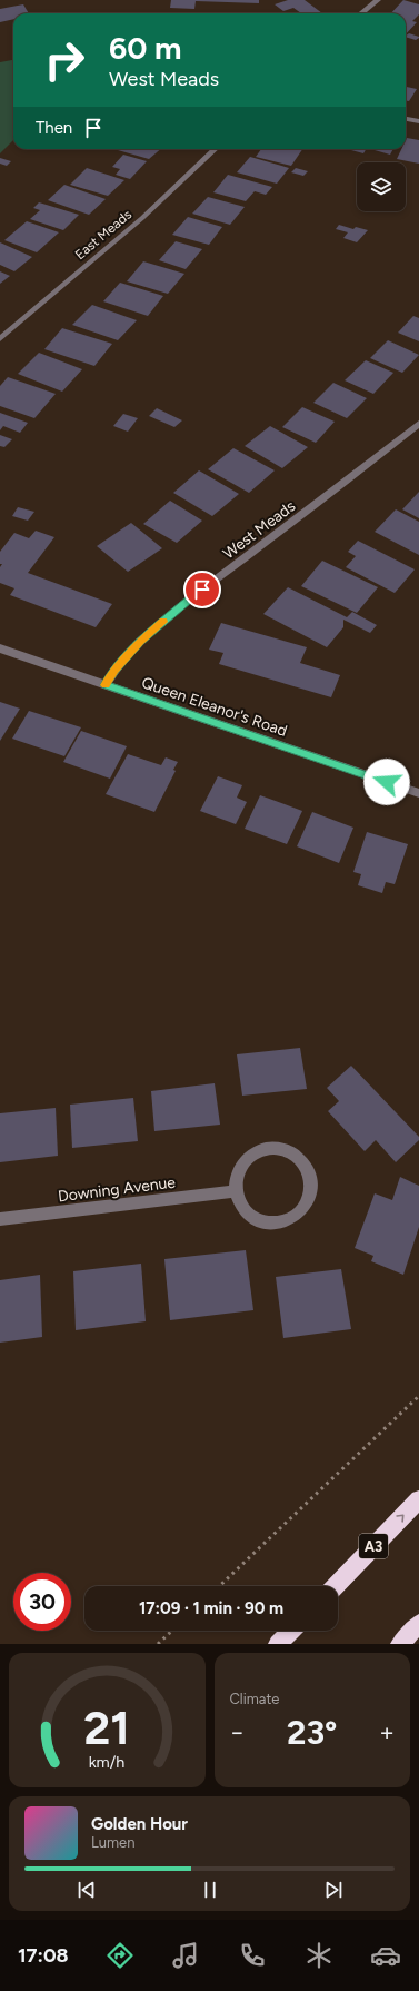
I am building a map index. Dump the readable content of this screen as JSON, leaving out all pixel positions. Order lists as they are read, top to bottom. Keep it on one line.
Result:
{"streets":{"highway":["A3"],"street":["East Meads","West Meads","Queen Eleanor's Road","Downing Avenue"]},"crossings":[["West Meads","Queen Eleanor's Road"]],"page":{"turn":["60 m","West Meads"],"then":"Then","limit":"30","trip":"17:09 · 1 min · 90 m","tile":"Climate","heat":["−","23°","+"],"song":["Golden Hour","Lumen"],"tabs":"17:08","gauge":["21","km/h"]}}
